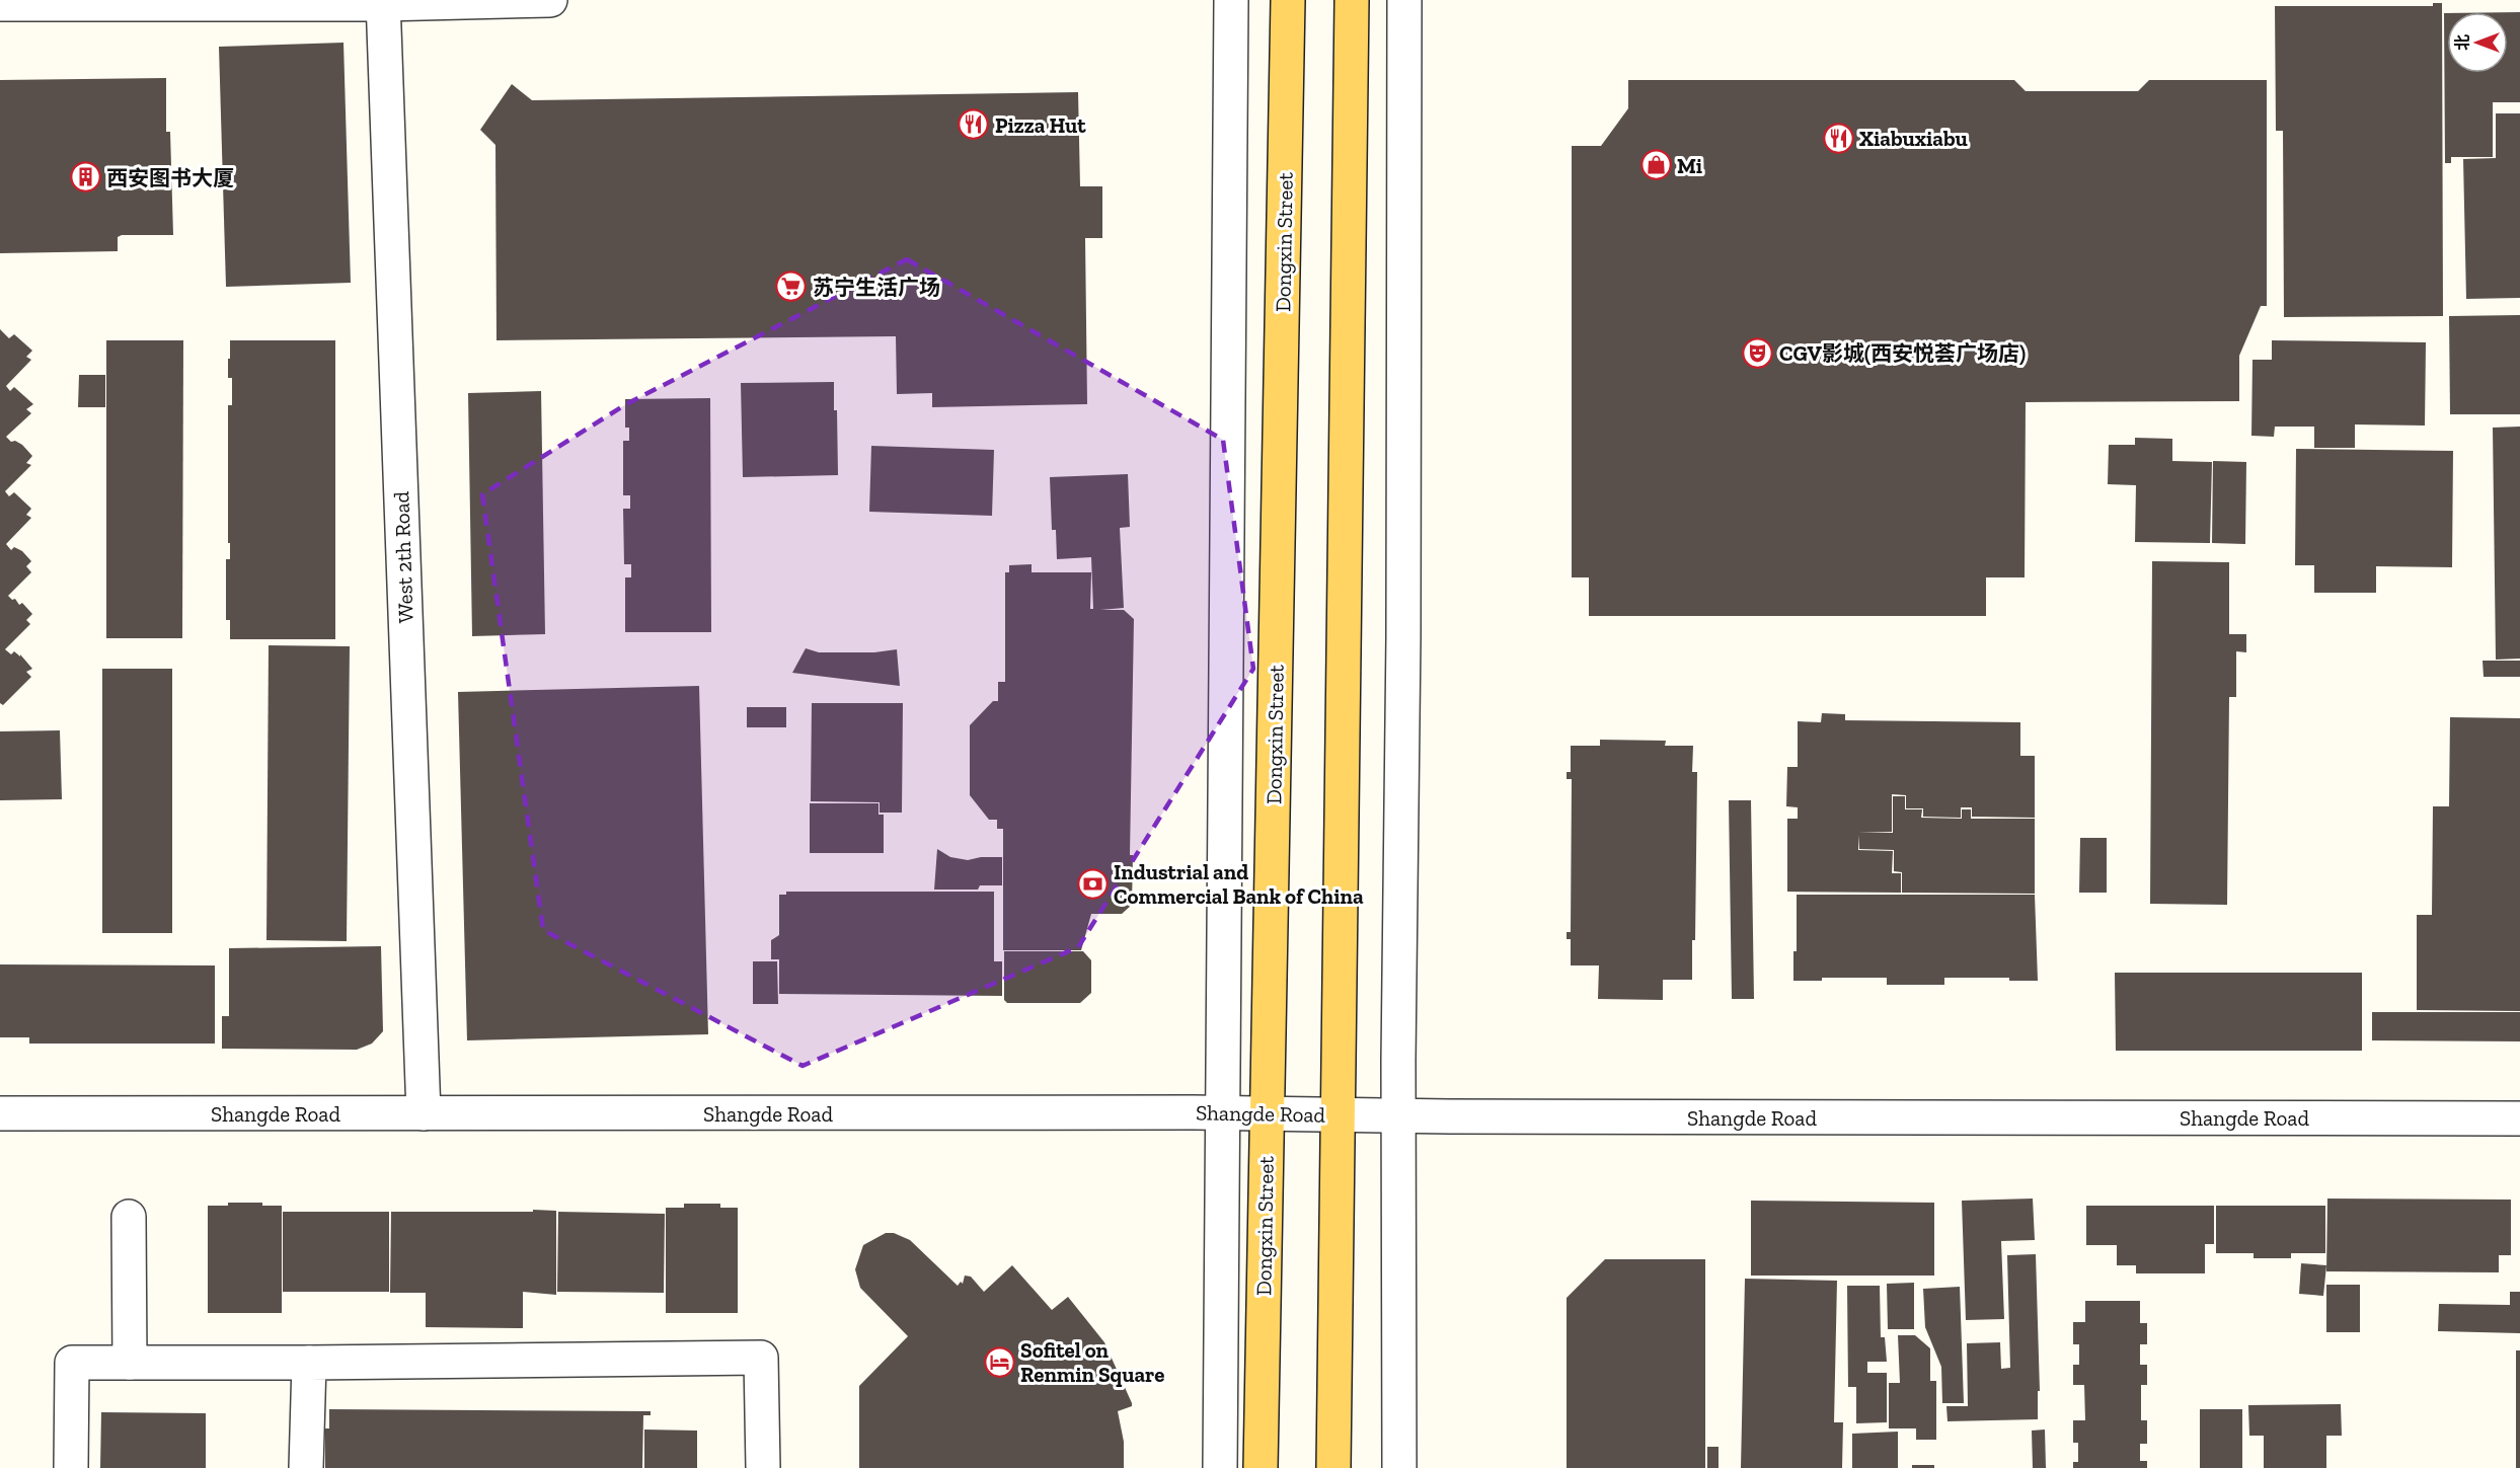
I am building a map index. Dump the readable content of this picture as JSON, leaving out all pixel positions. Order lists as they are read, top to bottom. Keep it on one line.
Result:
{"streets":{"main road":["Dongxin Street"],"street":["West 2th Road","Shangde Road"]},"crossings":[["Dongxin Street","Shangde Road"],["West 2th Road","Shangde Road"]],"places":{"restaurant":["Pizza Hut","Xiabuxiabu"],"shop":["Mi"],"building":["西安图书大厦"],"supermarket":["苏宁生活广场"],"theatre":["CGV影城(西安悦荟广场店)"],"bank":["Industrial and Commercial Bank of China"],"hotel":["Sofitel on Renmin Square"]},"north":"left"}
